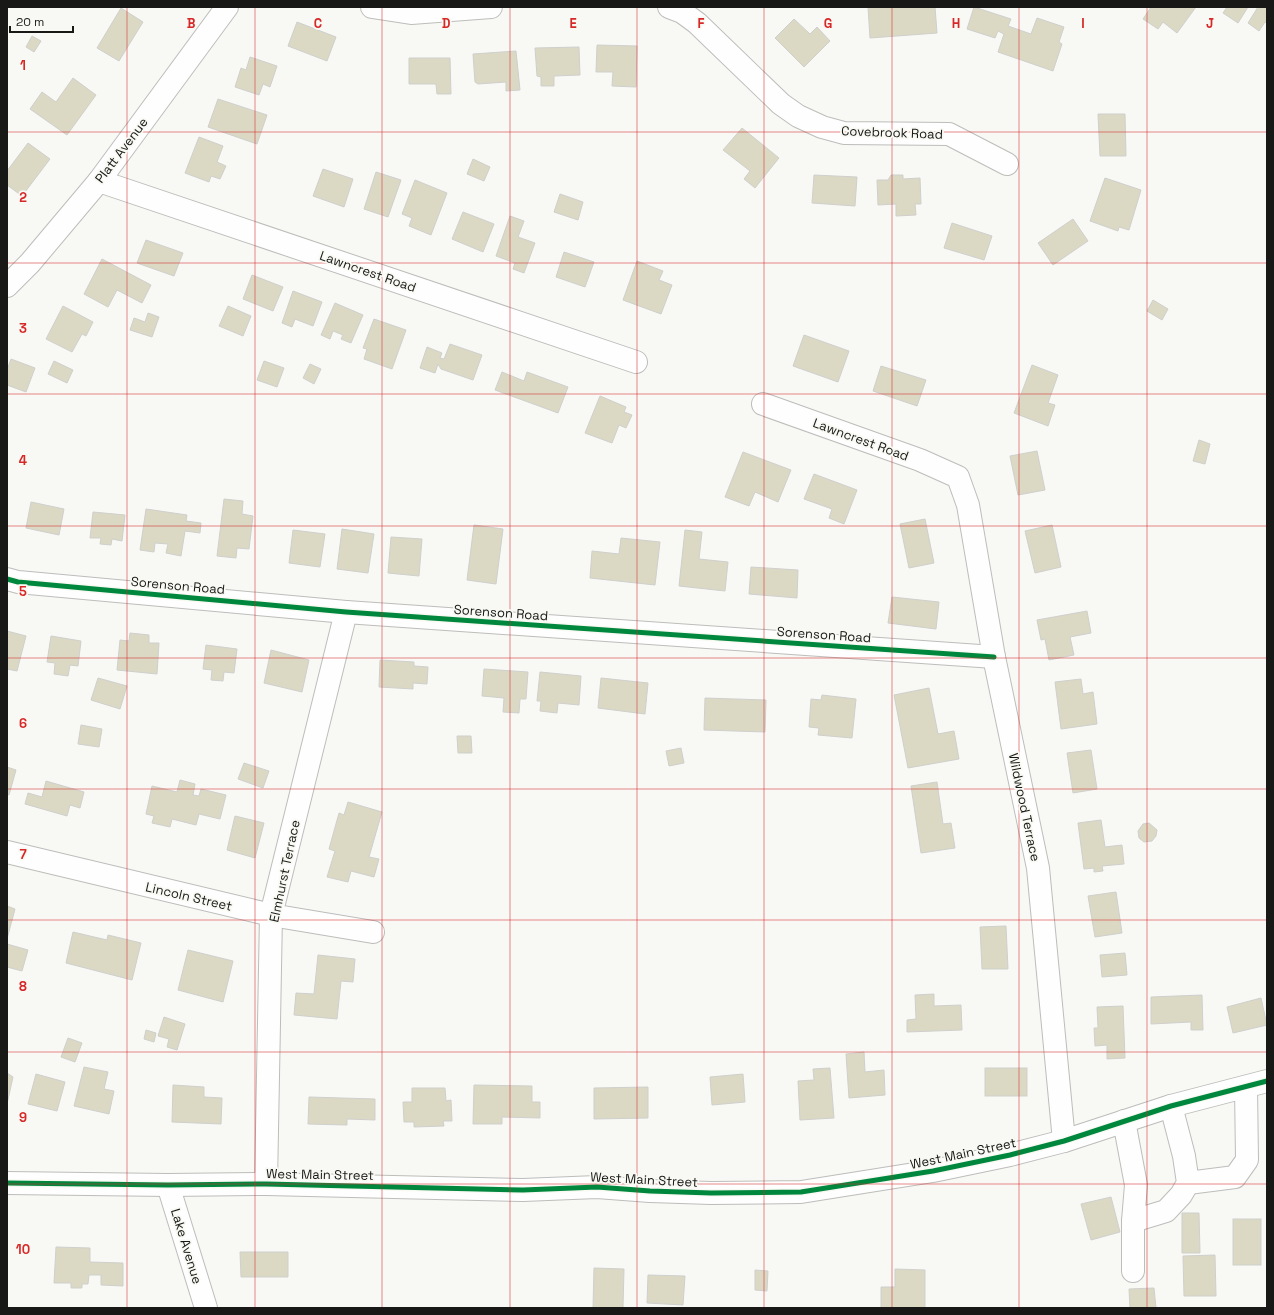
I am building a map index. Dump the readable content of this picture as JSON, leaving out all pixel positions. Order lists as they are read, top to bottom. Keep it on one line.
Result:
{"streets":{"street":["Covebrook Road","Platt Avenue","Lawncrest Road","Sorenson Road","Wildwood Terrace","Elmhurst Terrace","Lincoln Street","West Main Street","Lake Avenue"]},"crossings":[["Platt Avenue","Lawncrest Road"],["Lawncrest Road","Wildwood Terrace"],["Sorenson Road","Wildwood Terrace"],["Sorenson Road","Elmhurst Terrace"],["Wildwood Terrace","West Main Street"],["Elmhurst Terrace","Lincoln Street"],["Elmhurst Terrace","West Main Street"],["West Main Street","Lake Avenue"]],"scale_bar":"20 m","grid":{"columns":["B","C","D","E","F","G","H","I","J"],"rows":["1","2","3","4","5","6","7","8","9","10"]}}
